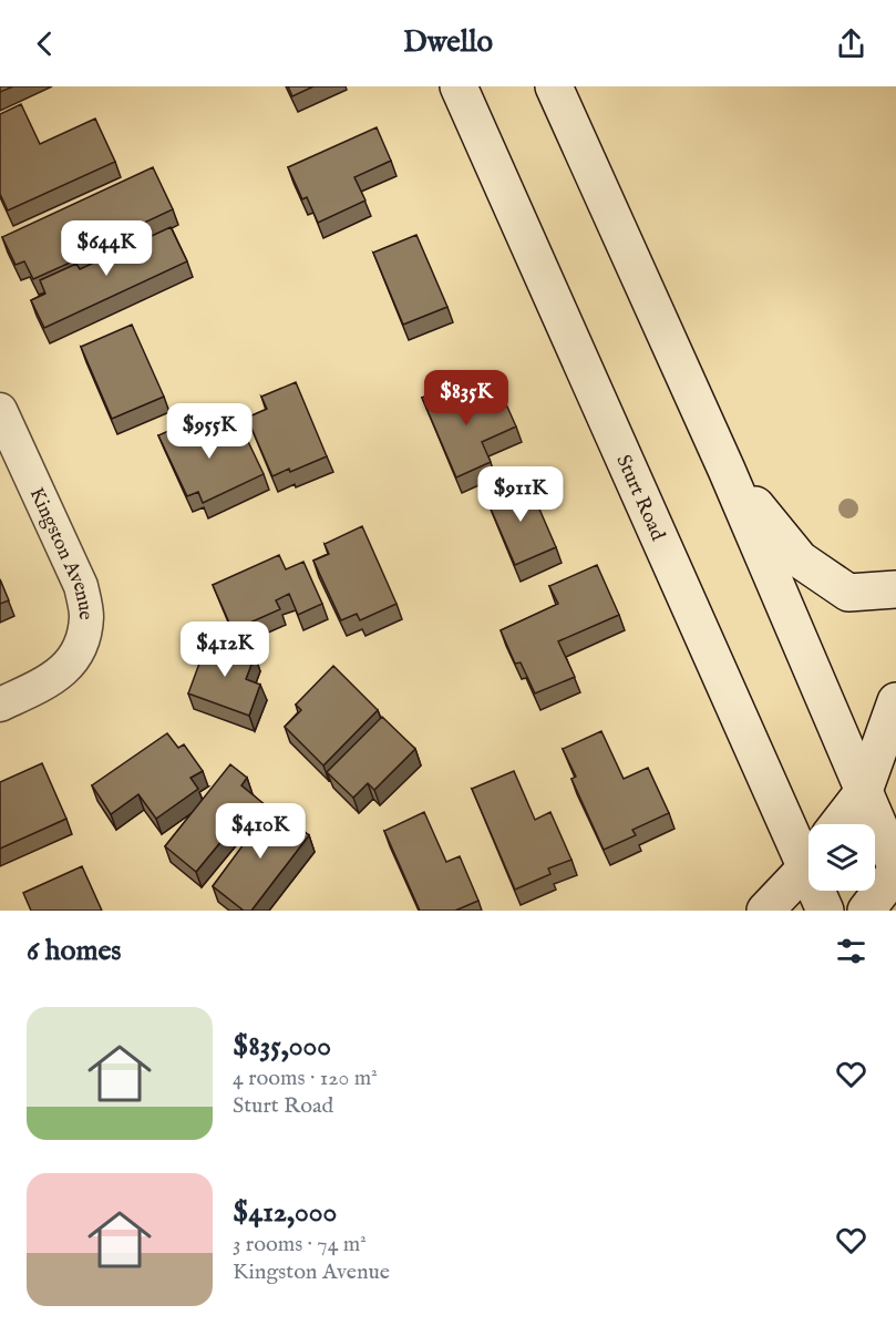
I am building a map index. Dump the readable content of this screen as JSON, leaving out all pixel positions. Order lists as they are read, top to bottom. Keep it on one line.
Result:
{"streets":{"main road":["Sturt Road"],"street":["Kingston Avenue"]},"page":{"header":"Dwello","price":["$644K","$835K","$955K","$911K","$412K","$410K"],"heading":"6 homes","list":[{"name":"$835,000","note":"4 rooms · 120 m² · Sturt Road"},{"name":"$412,000","note":"3 rooms · 74 m² · Kingston Avenue"}]}}
